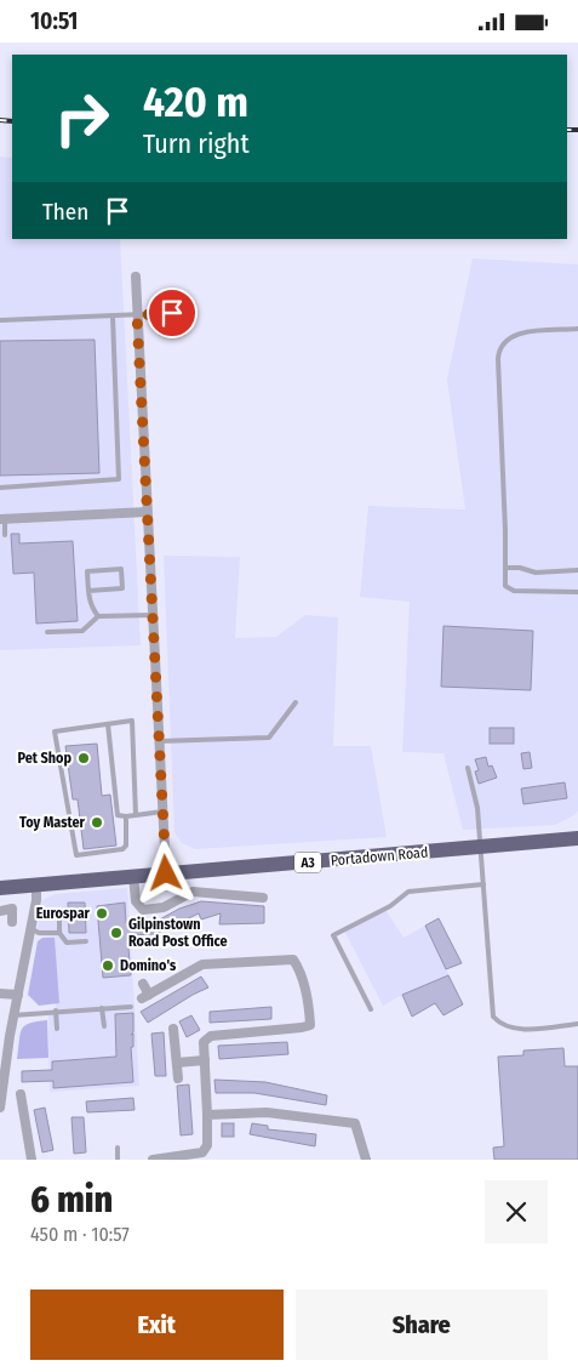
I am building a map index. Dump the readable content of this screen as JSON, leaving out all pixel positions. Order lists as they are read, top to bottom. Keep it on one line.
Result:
{"streets":{"highway":["Portadown Road","A3"]},"crossings":[["Portadown Road","A3"]],"places":["Pet Shop","Toy Master","Eurospar","Gilpinstown Road Post Office","Domino's"],"page":{"status":"10:51","turn":["420 m","Turn right"],"then":"Then","heading":["6 min","450 m · 10:57"],"buttons":["Exit","Share"]}}
